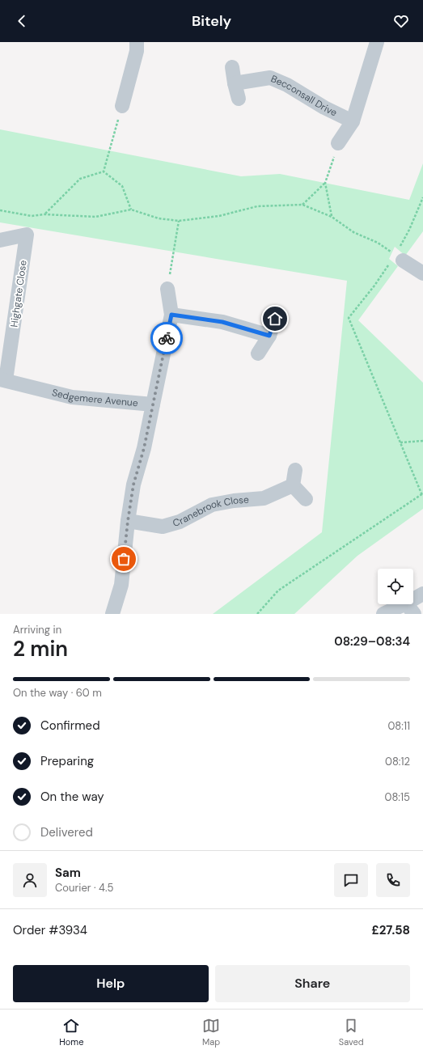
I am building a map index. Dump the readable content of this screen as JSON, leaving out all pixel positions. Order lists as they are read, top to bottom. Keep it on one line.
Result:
{"streets":{"street":["Becconsall Drive","Highgate Close","Sedgemere Avenue","Cranebrook Close"]},"crossings":[["Highgate Close","Sedgemere Avenue"]],"page":{"header":"Bitely","heading":["2 min","Arriving in","08:29–08:34"],"panel":["Sam","Courier · 4.5","Order #3934","£27.58"],"bar":"On the way · 60 m","list":[["Confirmed","08:11"],["Preparing","08:12"],["On the way","08:15"],"Delivered"],"buttons":["Help","Share"],"tabs":["Home","Map","Saved"]}}
